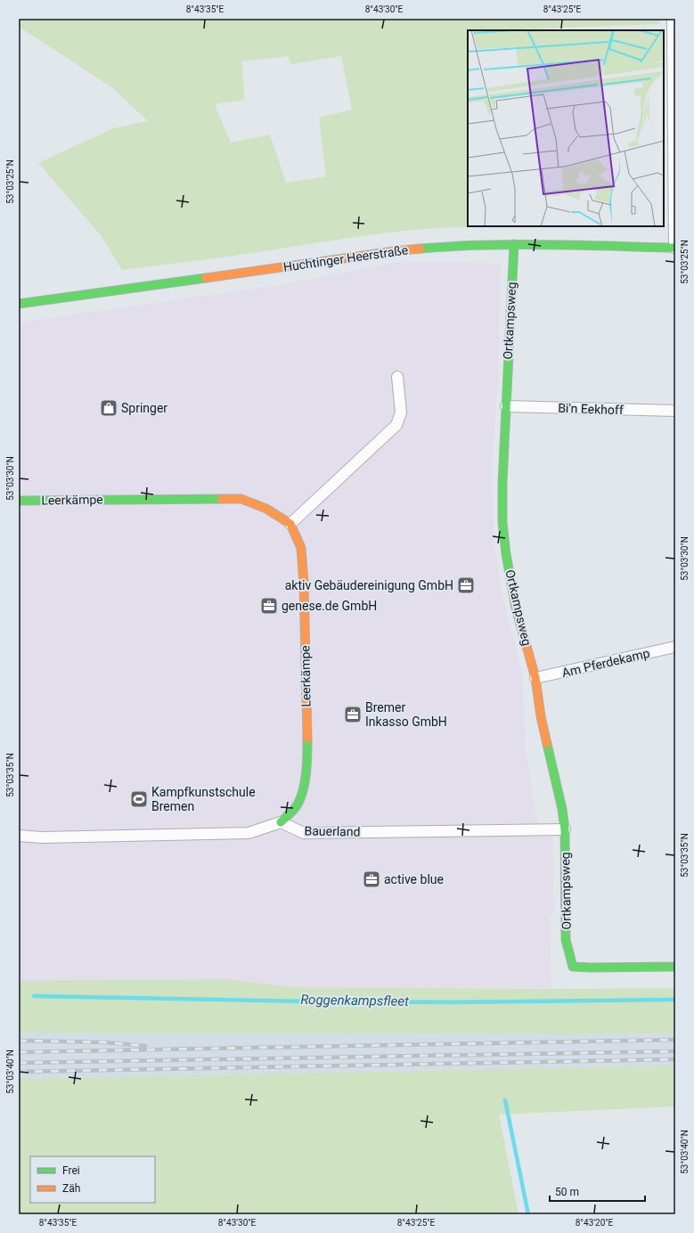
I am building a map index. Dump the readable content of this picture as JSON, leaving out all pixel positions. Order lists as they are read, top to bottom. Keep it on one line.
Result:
{"streets":{"street":["Huchtinger Heerstraße","Ortkampsweg","Bi'n Eekhoff","Leerkämpe","Am Pferdekamp","Bauerland"]},"crossings":[["Huchtinger Heerstraße","Ortkampsweg"],["Ortkampsweg","Bi'n Eekhoff"],["Ortkampsweg","Am Pferdekamp"],["Ortkampsweg","Bauerland"],["Leerkämpe","Bauerland"]],"water":["Roggenkampsfleet"],"places":{"shop":["Springer"],"office":["aktiv Gebäudereinigung GmbH","genese.de GmbH","Bremer Inkasso GmbH","active blue"],"sports":["Kampfkunstschule Bremen"]},"legend":["Frei","Zäh"],"scale_bar":"50 m","coordinates":["8°43'35\"E","8°43'30\"E","8°43'25\"E","53°03'25\"N","53°03'30\"N","53°03'35\"N","53°03'40\"N","8°43'20\"E"]}
